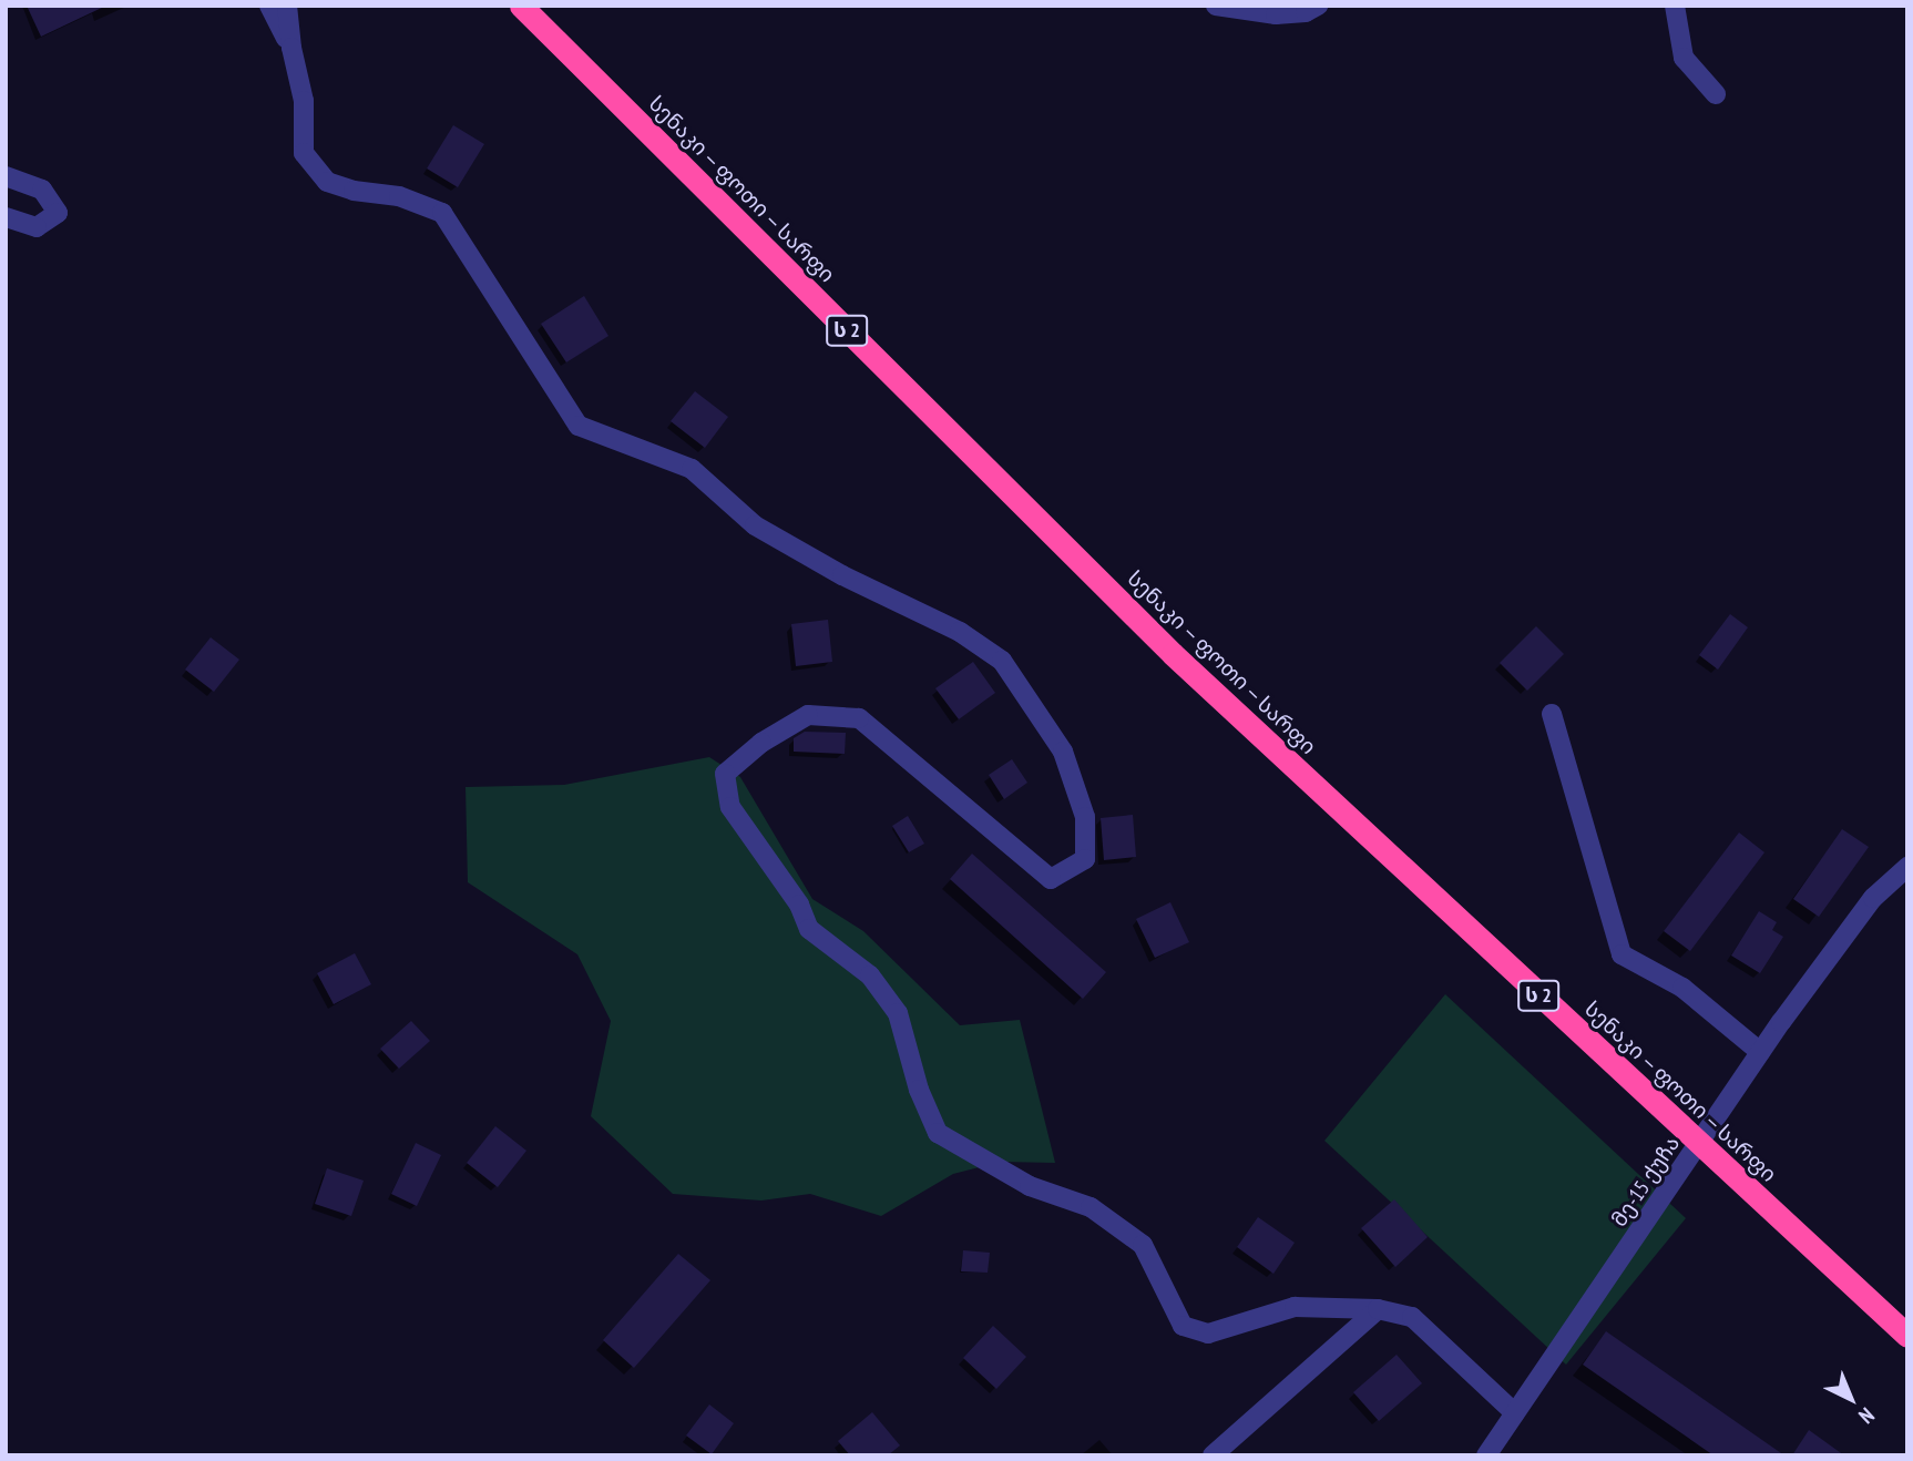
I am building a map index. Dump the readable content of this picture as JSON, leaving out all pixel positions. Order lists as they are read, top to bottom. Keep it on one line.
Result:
{"streets":{"highway":["სენაკი — ფოთი — სარფი","ს 2"],"street":["მე-15 ქუჩა"]},"north":"bottom right"}
